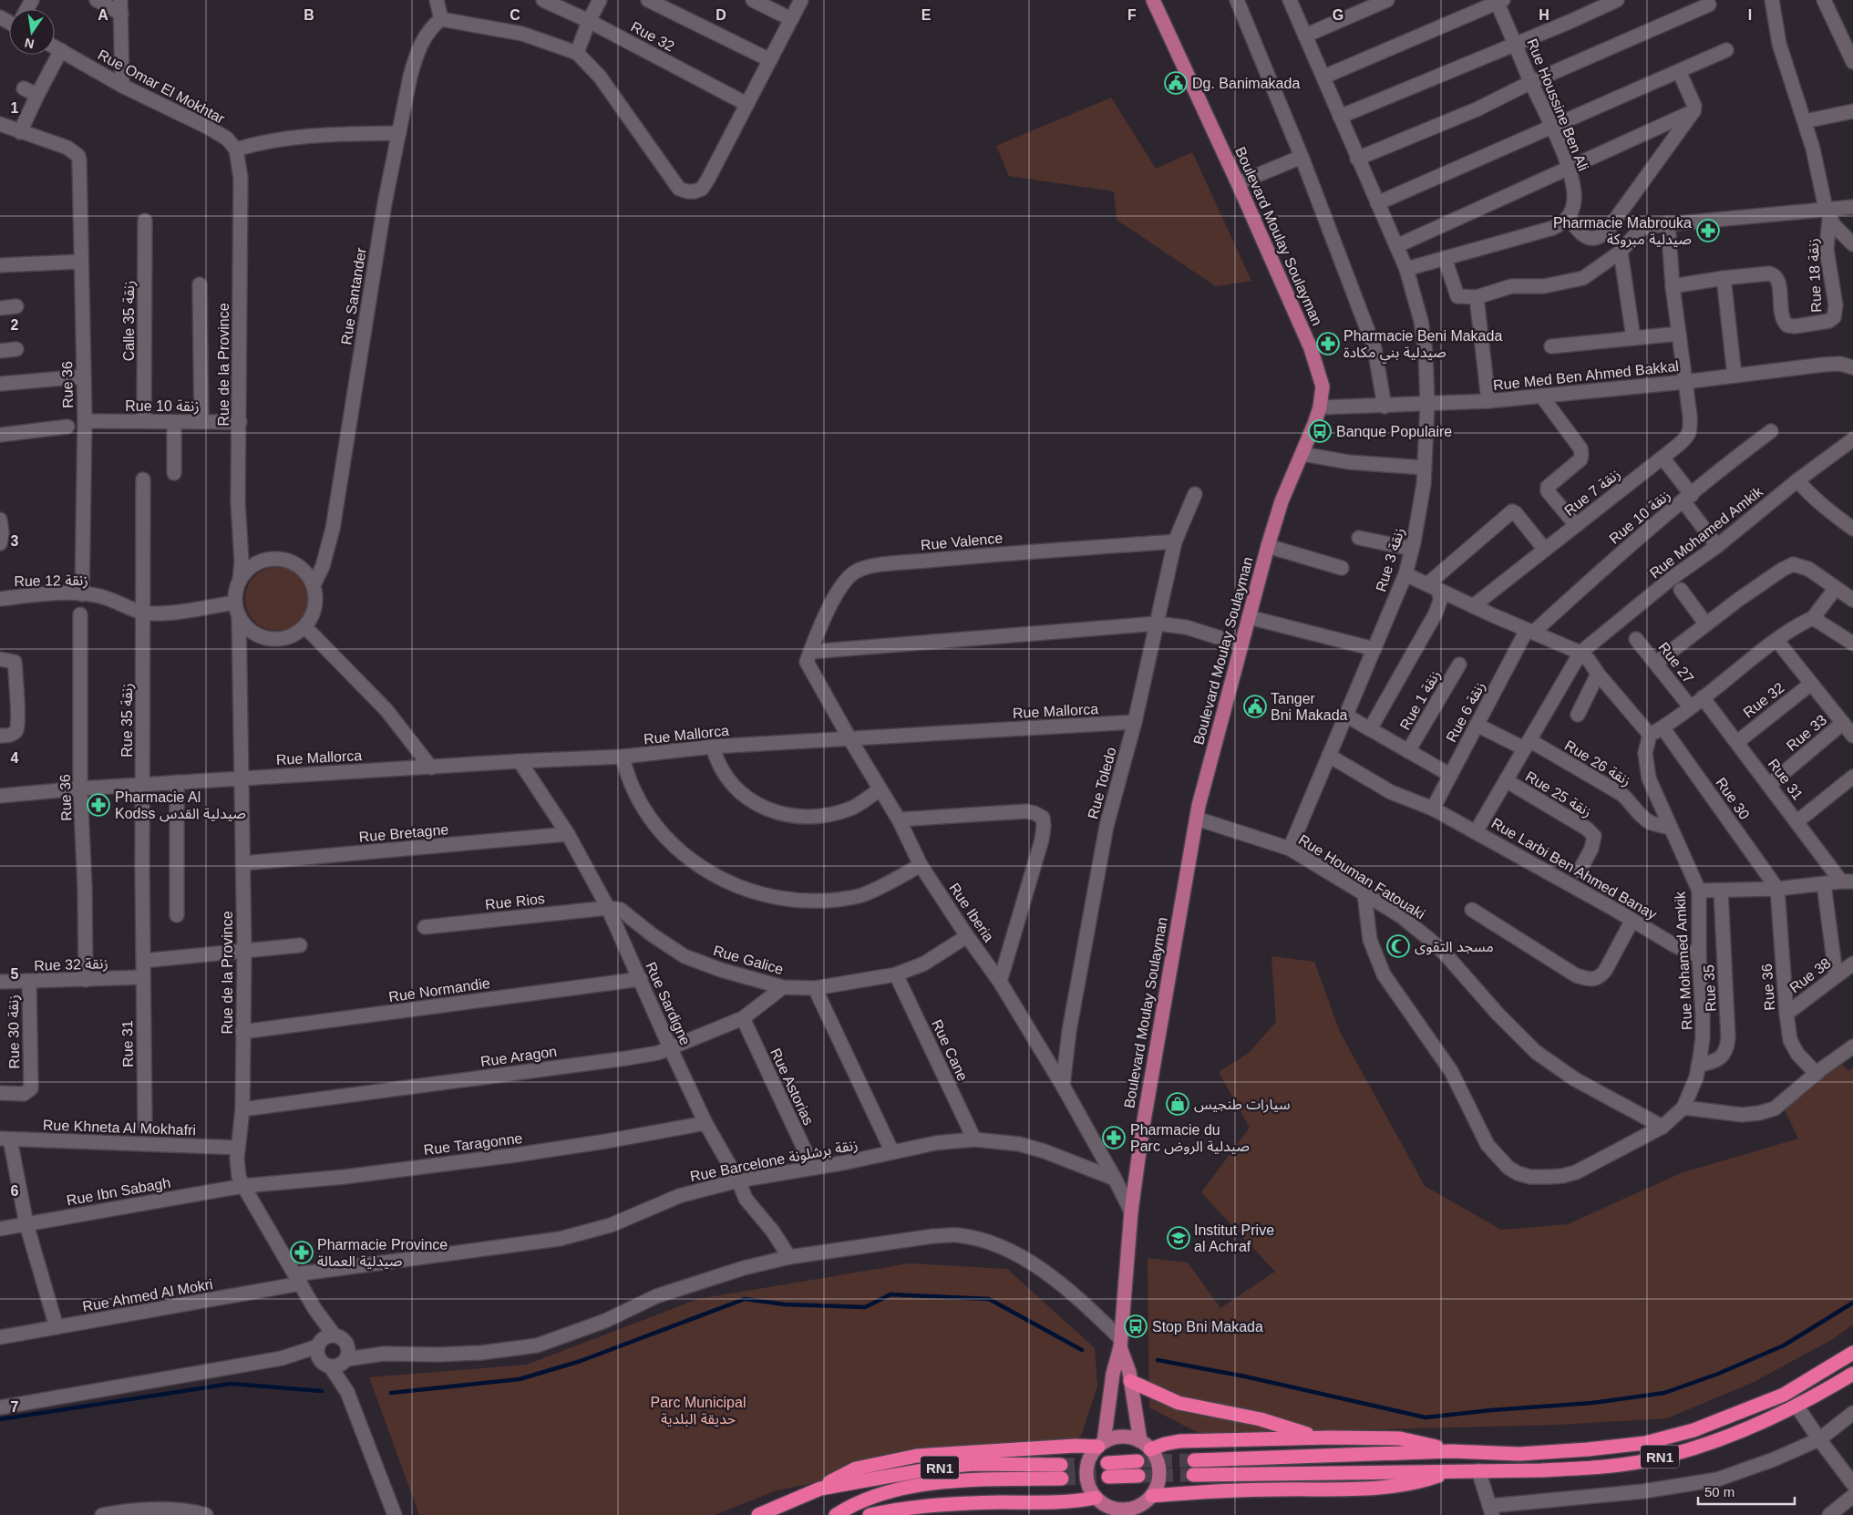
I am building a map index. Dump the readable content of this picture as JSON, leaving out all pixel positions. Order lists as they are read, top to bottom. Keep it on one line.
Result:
{"streets":{"highway":["RN1"],"main road":["Boulevard Moulay Soulayman"],"street":["Rue 32","Rue Omar El Mokhtar","Rue Houssine Ben Ali","Rue 18 زنقة","Rue Santander","Calle 35 زنقة","Rue de la Province","Rue Med Ben Ahmed Bakkal","Rue 36","Rue 10 زنقة","Rue 7 زنقة","Rue Mohamed Amkik","Rue Valence","Rue 3 زنقة","Rue 12 زنقة","Rue 27","Rue 1 زنقة","Rue Mallorca","Rue 6 زنقة","Rue 35 زنقة","Rue 33","Rue 26 زنقة","Rue 31","Rue Toledo","Rue 25 زنقة","Rue 30","Rue Bretagne","Rue Larbi Ben Ahmed Banay","Rue Houman Fatouaki","Rue Rios","Rue Iberia","Rue Galice","Rue 32 زنقة","Rue 38","Rue 35","Rue Normandie","Rue Sardigne","Rue 30 زنقة","Rue Cane","Rue Aragon","Rue Astorias","Rue Khneta Al Mokhafri","Rue Taragonne","Rue Barcelone زنقة برشلونة","Rue Ibn Sabagh","Rue Ahmed Al Mokri"]},"crossings":[["Rue 32","Rue 31"],["Rue Omar El Mokhtar","Rue de la Province"],["Boulevard Moulay Soulayman","Rue Med Ben Ahmed Bakkal"],["Boulevard Moulay Soulayman","Rue Houman Fatouaki"],["Rue 18 زنقة","Rue 7 زنقة"],["Rue Santander","Rue de la Province"],["Rue Santander","Rue 12 زنقة"],["Calle 35 زنقة","Rue 10 زنقة"],["Rue de la Province","Rue 10 زنقة"],["Rue de la Province","Rue 12 زنقة"],["Rue de la Province","Rue Mallorca"],["Rue de la Province","Rue Bretagne"],["Rue de la Province","Rue Normandie"],["Rue de la Province","Rue Aragon"],["Rue de la Province","Rue Khneta Al Mokhafri"],["Rue de la Province","Rue Taragonne"],["Rue de la Province","Rue Barcelone زنقة برشلونة"],["Rue de la Province","Rue Ibn Sabagh"],["Rue de la Province","Rue Ahmed Al Mokri"],["Rue Med Ben Ahmed Bakkal","Rue 7 زنقة"],["Rue Med Ben Ahmed Bakkal","Rue 3 زنقة"],["Rue 36","Rue 10 زنقة"],["Rue 36","Rue 12 زنقة"],["Rue 36","Rue Mallorca"],["Rue 36","Rue 30"],["Rue 36","Rue 32 زنقة"],["Rue 36","Rue 38"],["Rue 10 زنقة","Rue 6 زنقة"],["Rue Mohamed Amkik","Rue 26 زنقة"],["Rue Mohamed Amkik","Rue 25 زنقة"],["Rue Mohamed Amkik","Rue Larbi Ben Ahmed Banay"],["Rue Mohamed Amkik","Rue Houman Fatouaki"],["Rue Mohamed Amkik","Rue 35"],["Rue Valence","Rue Toledo"],["Rue Valence","Rue Iberia"],["Rue 3 زنقة","Rue Larbi Ben Ahmed Banay"],["Rue 3 زنقة","Rue Houman Fatouaki"],["Rue 12 زنقة","Rue 35 زنقة"],["Rue Mallorca","Rue 35 زنقة"],["Rue Mallorca","Rue Toledo"],["Rue Mallorca","Rue Iberia"],["Rue Mallorca","Rue Sardigne"],["Rue 6 زنقة","Rue 26 زنقة"],["Rue 6 زنقة","Rue Larbi Ben Ahmed Banay"],["Rue 35 زنقة","Rue 31"],["Rue 33","Rue 31"],["Rue 31","Rue 32 زنقة"],["Rue Toledo","Rue Iberia"],["Rue Bretagne","Rue Sardigne"],["Rue Rios","Rue Galice"],["Rue Rios","Rue Sardigne"],["Rue Iberia","Rue Galice"],["Rue Iberia","Rue Barcelone زنقة برشلونة"],["Rue Galice","Rue Sardigne"],["Rue Galice","Rue Cane"],["Rue Galice","Rue Aragon"],["Rue 32 زنقة","Rue 30 زنقة"],["Rue Normandie","Rue Sardigne"],["Rue Sardigne","Rue Aragon"],["Rue Sardigne","Rue Taragonne"],["Rue Sardigne","Rue Barcelone زنقة برشلونة"],["Rue Cane","Rue Barcelone زنقة برشلونة"],["Rue Aragon","Rue Astorias"],["Rue Astorias","Rue Barcelone زنقة برشلونة"],["Rue Taragonne","Rue Ibn Sabagh"],["Rue Barcelone زنقة برشلونة","Rue Ahmed Al Mokri"]],"parks":["Parc Municipal حديقة البلدية"],"places":{"public building":["Dg. Banimakada","Tanger Bni Makada"],"pharmacy":["Pharmacie Mabrouka صيدلية مبروكة","Pharmacie Beni Makada صيدلية بني مكادة","Pharmacie Al Kodss صيدلية القدس","Pharmacie du Parc صيدلية الروض","Pharmacie Province صيدلية العمالة"],"bus stop":["Banque Populaire","Stop Bni Makada"],"mosque":["مسجد التقوى"],"shop":["سيارات طنجيس"],"school or university":["Institut Prive al Achraf"]},"scale_bar":"50 m","north":"bottom","grid":{"columns":["A","B","C","D","E","F","G","H","I"],"rows":["1","2","3","4","5","6","7"]}}
